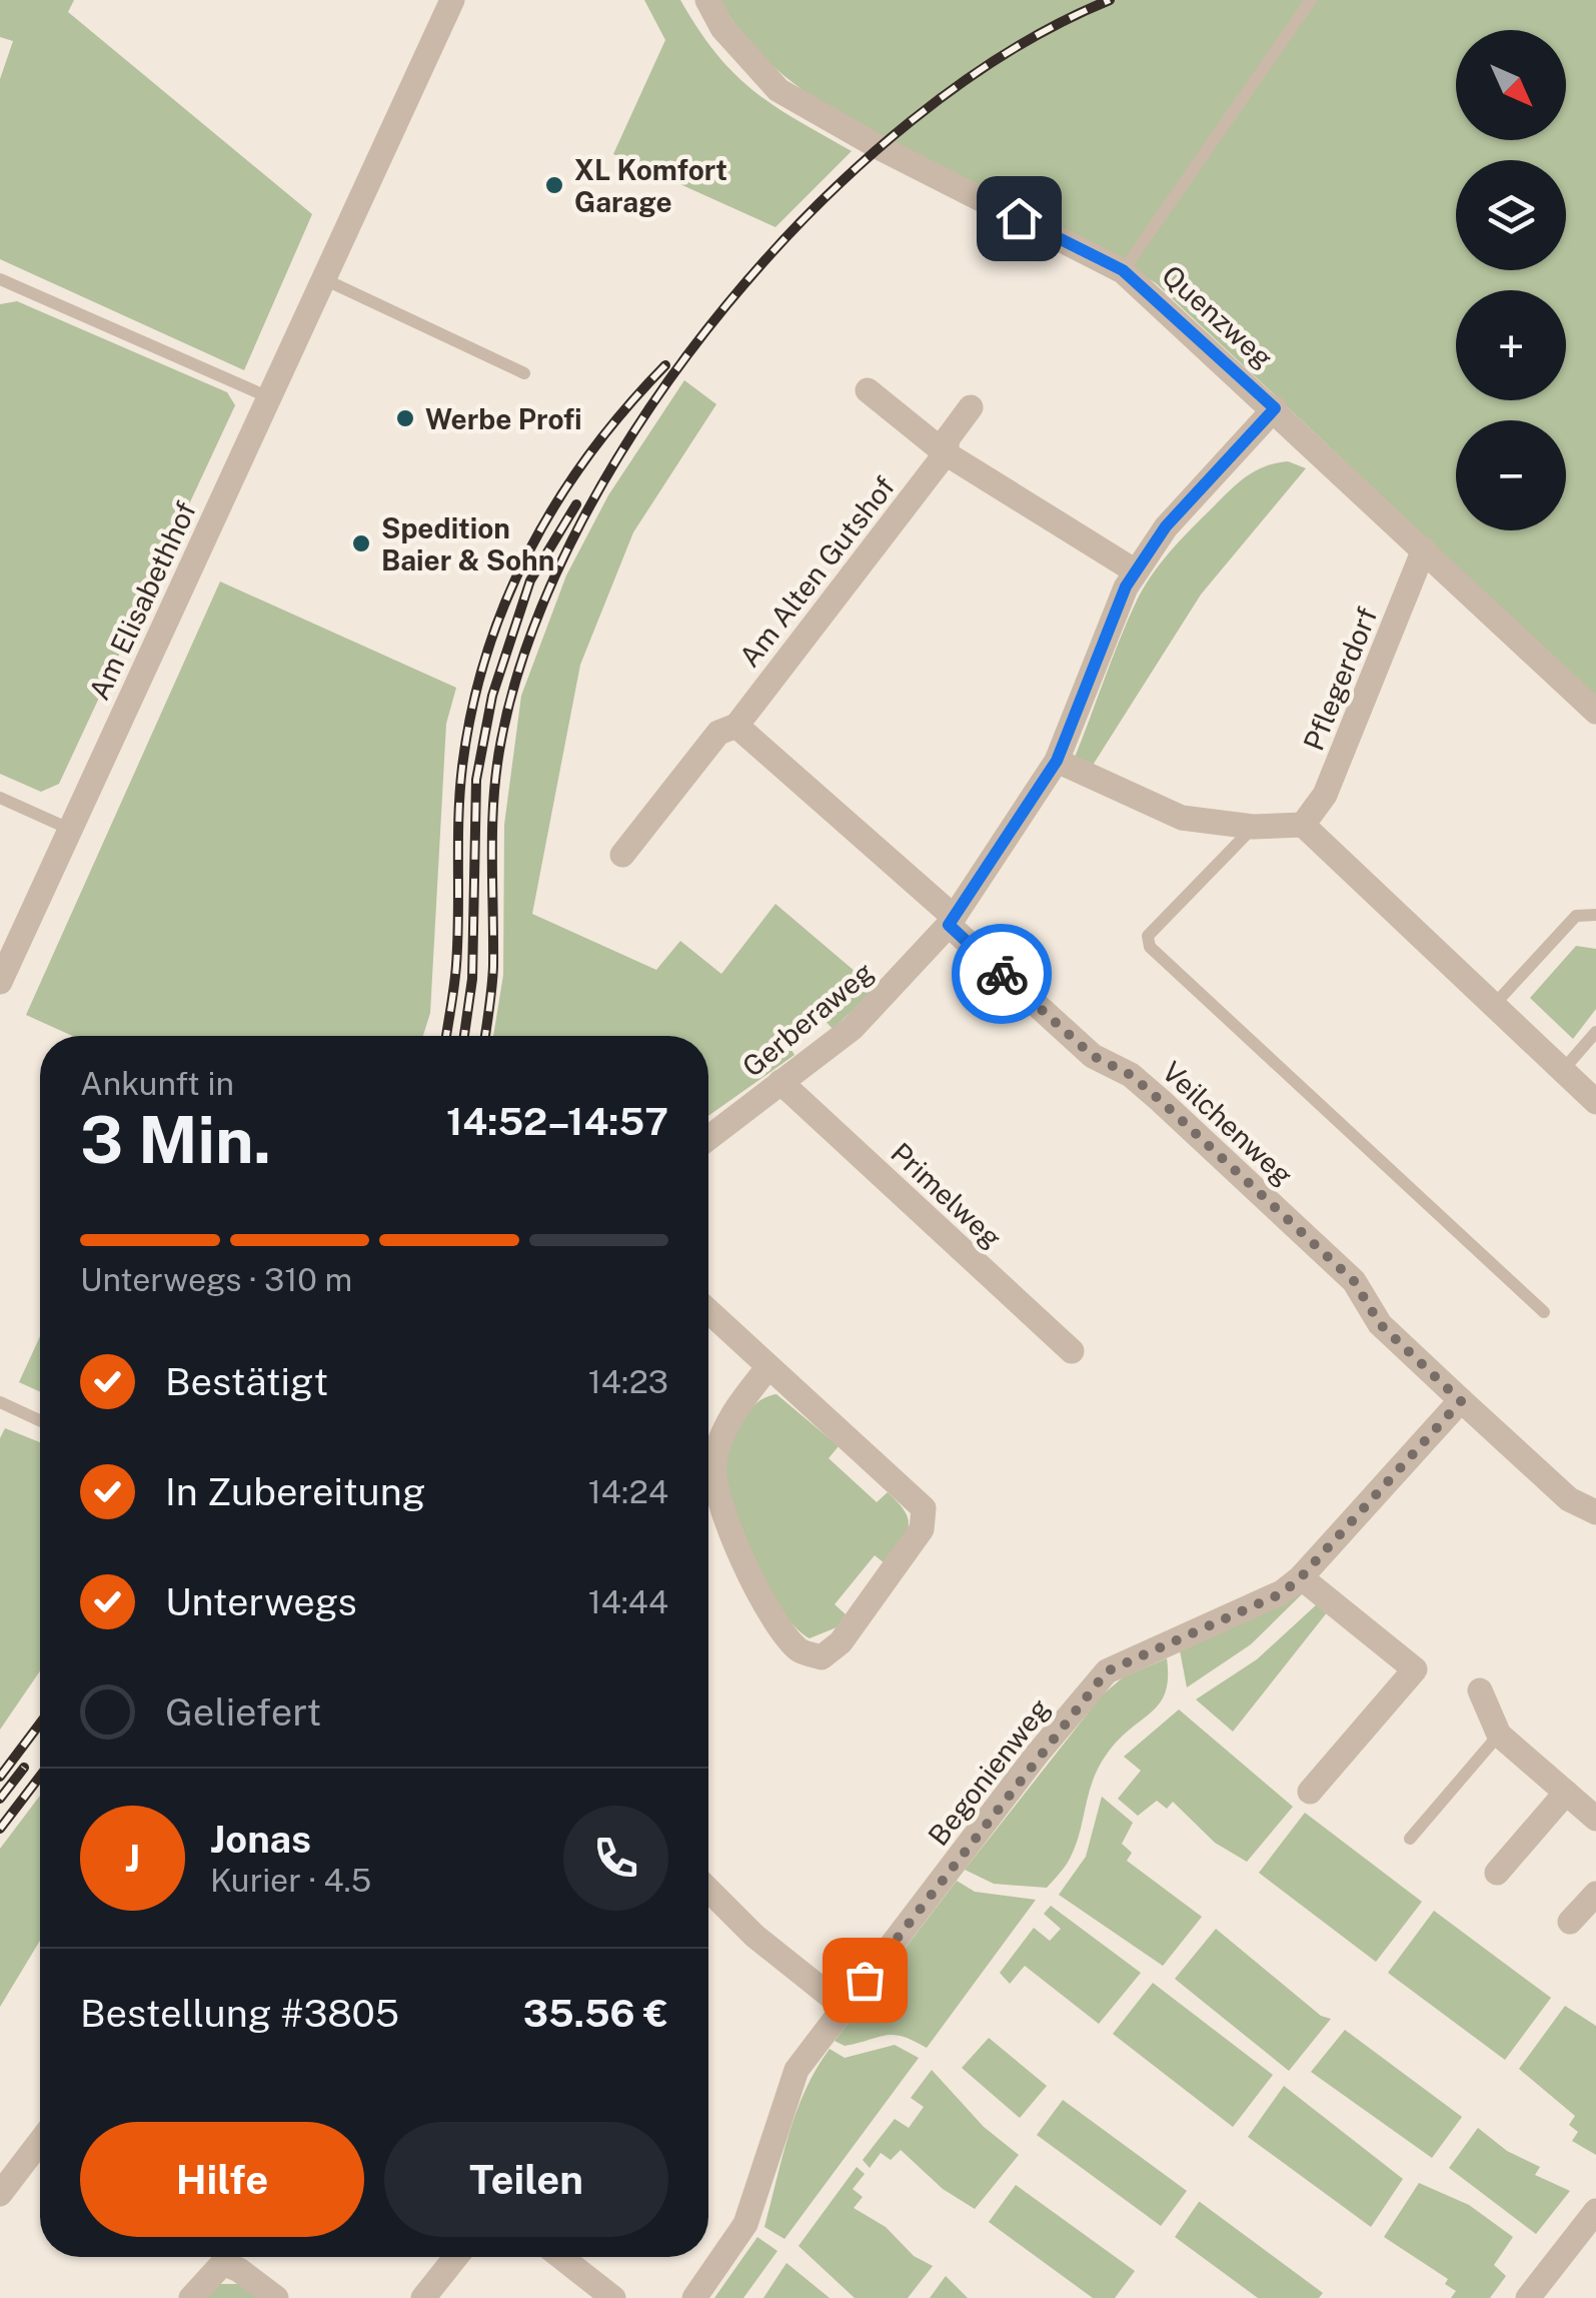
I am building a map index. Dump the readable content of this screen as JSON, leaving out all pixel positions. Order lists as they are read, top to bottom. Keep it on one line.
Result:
{"streets":{"street":["Quenzweg","Am Alten Gutshof","Am Elisabethhof","Pflegerdorf","Gerberaweg","Veilchenweg","Primelweg","Begonienweg"]},"crossings":[["Quenzweg","Pflegerdorf"],["Gerberaweg","Veilchenweg"],["Gerberaweg","Primelweg"],["Veilchenweg","Begonienweg"]],"places":["XL Komfort Garage","Werbe Profi","Spedition Baier & Sohn"],"north":"bottom right","page":{"map_buttons":["+","−"],"heading":["3 Min.","Ankunft in","14:52–14:57"],"panel":["Jonas","Kurier · 4.5","Bestellung #3805","35.56 €"],"bar":"Unterwegs · 310 m","list":[["Bestätigt","14:23"],["In Zubereitung","14:24"],["Unterwegs","14:44"],"Geliefert"],"round":"J","buttons":["Hilfe","Teilen"]}}
